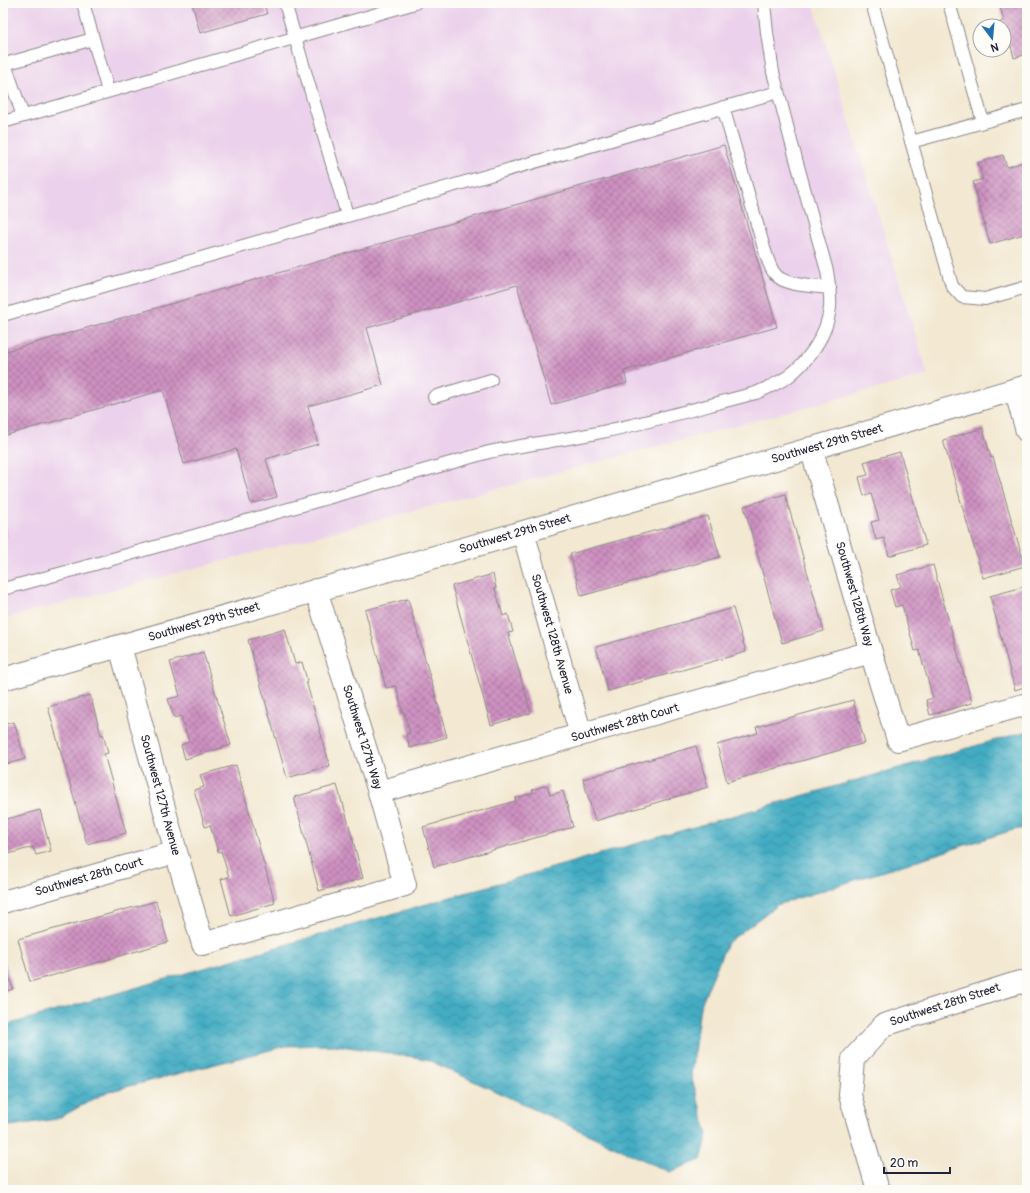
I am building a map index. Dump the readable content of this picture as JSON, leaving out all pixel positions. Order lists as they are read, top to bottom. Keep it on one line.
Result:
{"streets":{"street":["Southwest 29th Street","Southwest 128th Way","Southwest 128th Avenue","Southwest 28th Court","Southwest 127th Way","Southwest 127th Avenue","Southwest 28th Street"]},"crossings":[["Southwest 29th Street","Southwest 128th Way"],["Southwest 29th Street","Southwest 128th Avenue"],["Southwest 29th Street","Southwest 127th Way"],["Southwest 29th Street","Southwest 127th Avenue"],["Southwest 128th Way","Southwest 28th Court"],["Southwest 128th Avenue","Southwest 28th Court"],["Southwest 28th Court","Southwest 127th Way"],["Southwest 28th Court","Southwest 127th Avenue"],["Southwest 127th Way","Southwest 127th Avenue"]],"scale_bar":"20 m","north":"bottom"}
